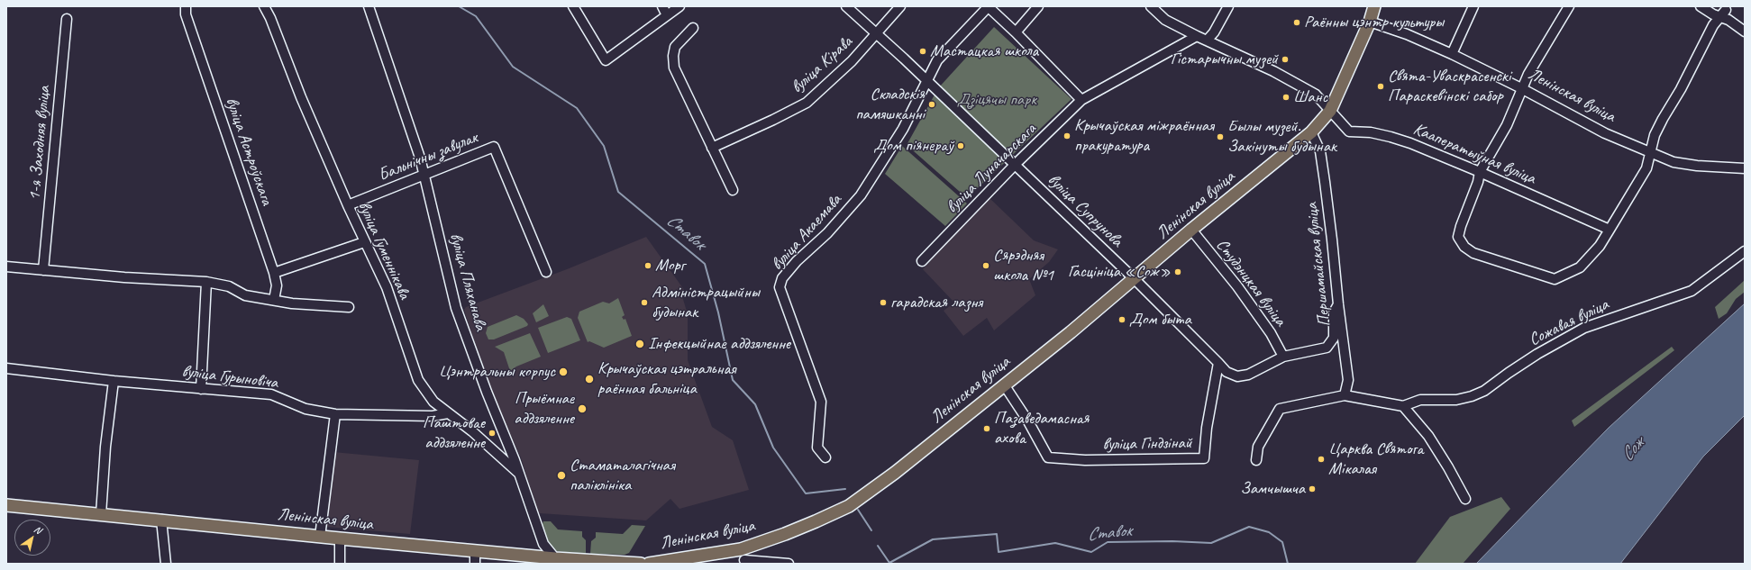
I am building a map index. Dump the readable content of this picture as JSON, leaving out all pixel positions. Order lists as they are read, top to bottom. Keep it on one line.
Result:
{"streets":{"main road":["Ленінская вуліца"],"street":["вуліца Кірава","1-я Заходняя вуліца","вуліца Астроўскага","Кааператыўная вуліца","Бальнічны завулак","вуліца Луначарскага","вуліца Супрунова","вуліца Акаемава","вуліца Гуменнікава","Першамайская вуліца","вуліца Пляханава","Студэнцкая вуліца","Сожавая вуліца","вуліца Гурыновіча","вуліца Гіндзінай"]},"crossings":[["вуліца Кірава","вуліца Супрунова"],["Ленінская вуліца","Кааператыўная вуліца"],["Ленінская вуліца","вуліца Супрунова"],["Ленінская вуліца","Першамайская вуліца"],["Ленінская вуліца","вуліца Пляханава"],["Ленінская вуліца","Студэнцкая вуліца"],["Ленінская вуліца","вуліца Гіндзінай"],["Кааператыўная вуліца","вуліца Луначарскага"],["Бальнічны завулак","вуліца Гуменнікава"],["Бальнічны завулак","вуліца Пляханава"],["вуліца Луначарскага","вуліца Супрунова"],["вуліца Супрунова","вуліца Акаемава"],["вуліца Супрунова","вуліца Гіндзінай"],["вуліца Гуменнікава","вуліца Пляханава"],["вуліца Гуменнікава","вуліца Гурыновіча"]],"water":["Ставок","Сож"],"parks":["Дзіцячы парк"],"places":["Раённы цэнтр культуры","Мастацкая школа","Гістарычны музей","Свята-Уваскрасенскі Параскевінскі сабор","Шанс","Складскія памяшканні","Крычаўская міжраённая пракуратура","Былы музей. Закінуты будынак","Дом піянераў","Морг","Сярэдняя школа №1","Гасцініца «Сож»","Адміністрацыйны будынак","гарадская лазня","Дом быта","Інфекцыйнае аддзяленне","Цэнтральны корпус","Крычаўская цэтральная раённая бальніца","Прыёмнае аддзяленне","Пазаведамасная ахова","Паштовае аддзяленне","Царква Святога Мікалая","Стаматалагічная паліклініка","Замчышча"],"north":"top right"}
